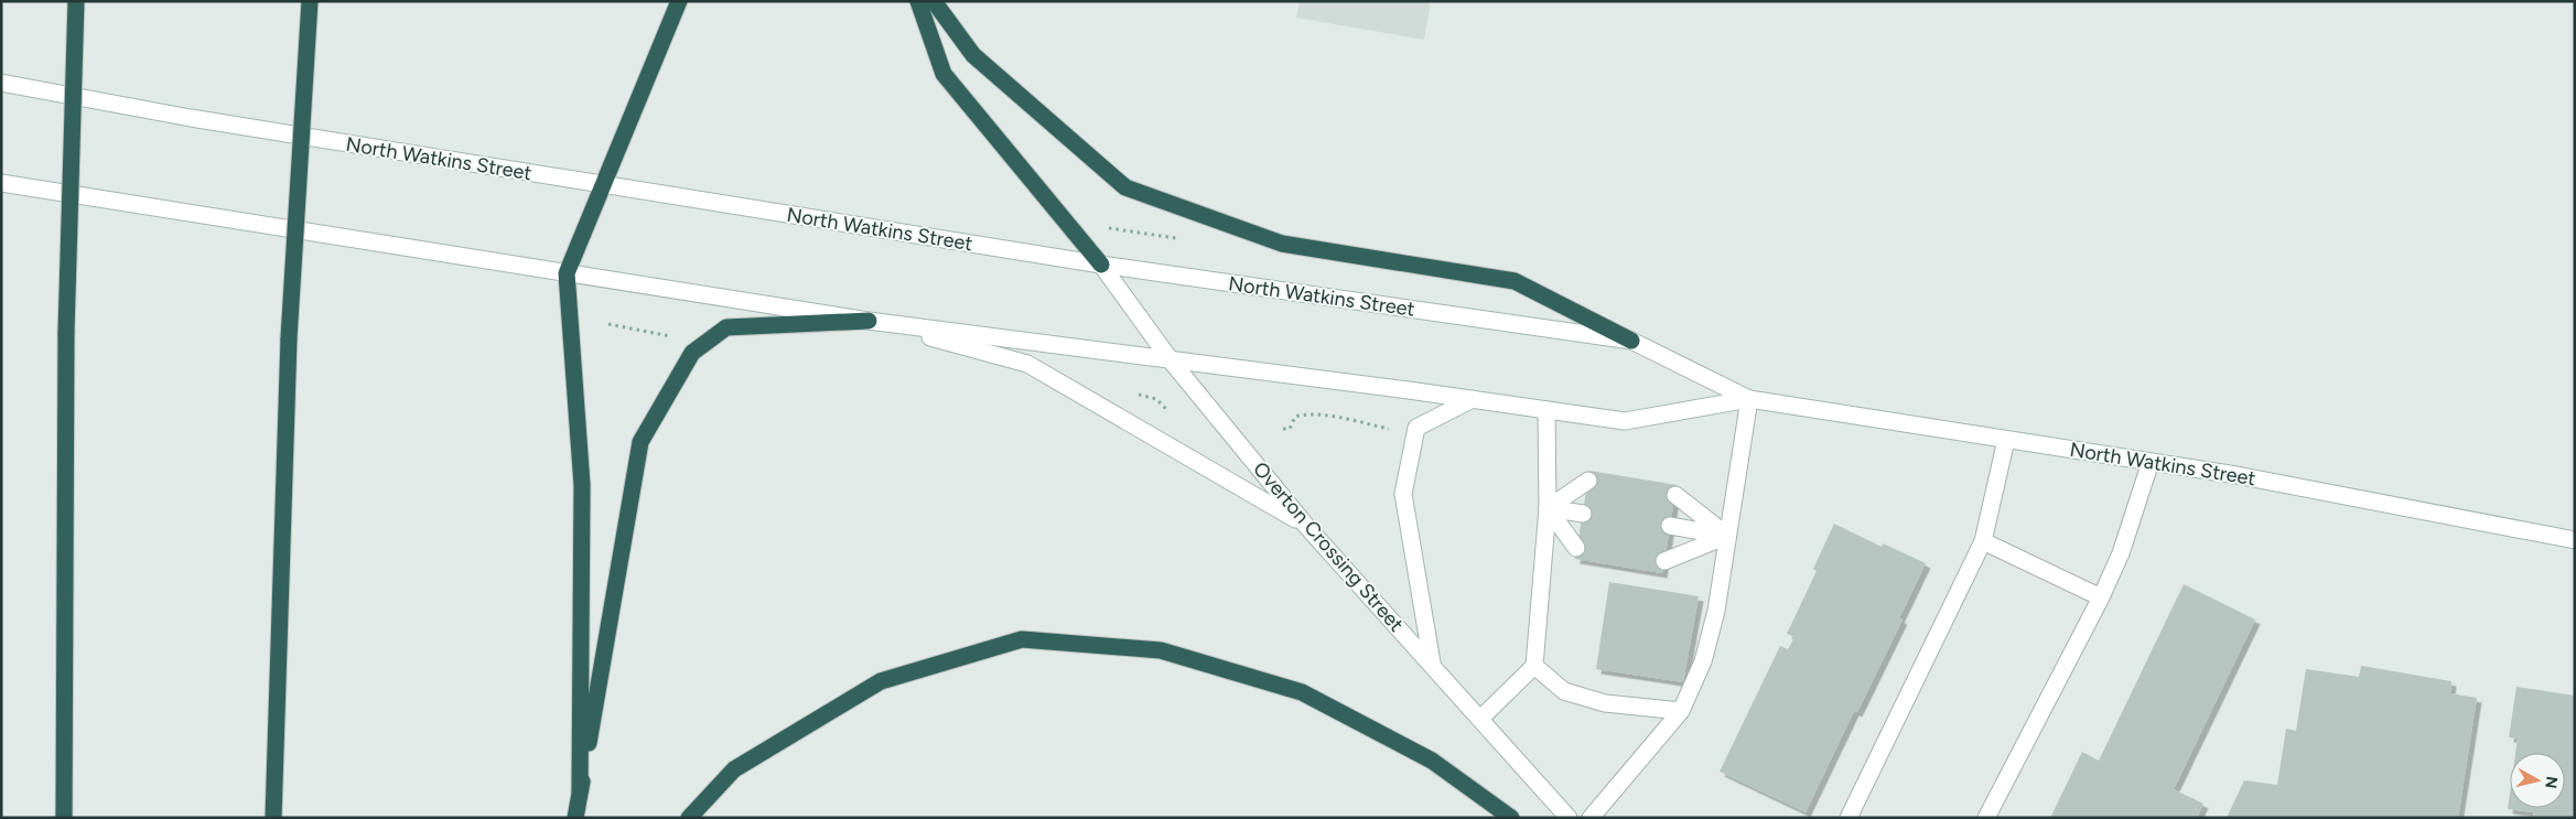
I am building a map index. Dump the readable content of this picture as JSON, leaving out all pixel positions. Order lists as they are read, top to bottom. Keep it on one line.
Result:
{"streets":{"main road":["North Watkins Street","Overton Crossing Street"]},"crossings":[["North Watkins Street","Overton Crossing Street"]],"north":"right"}
